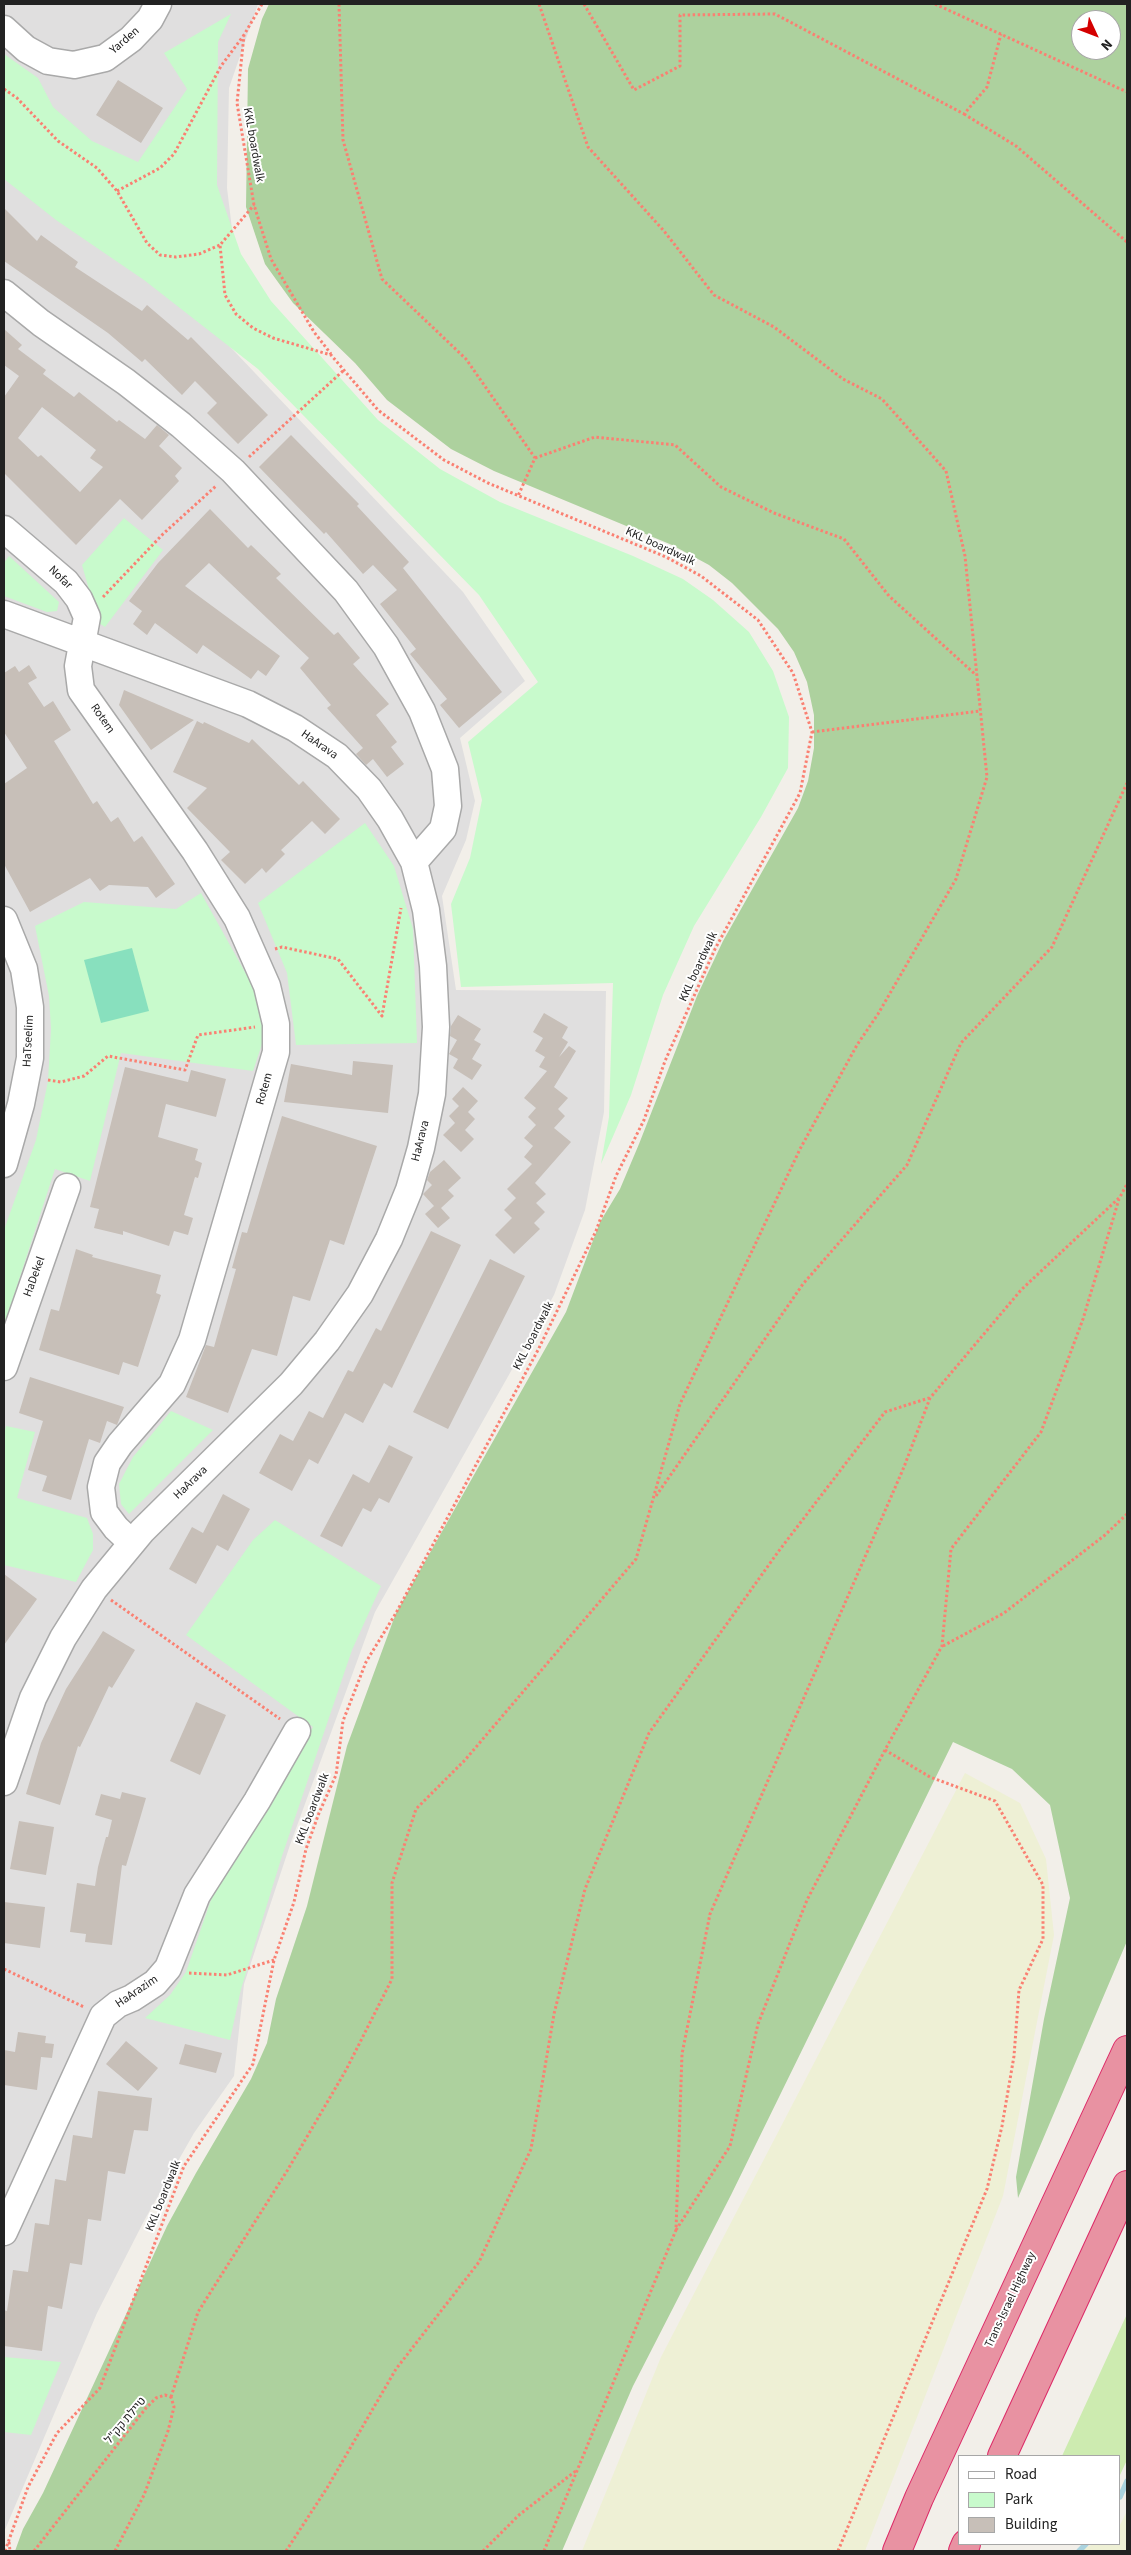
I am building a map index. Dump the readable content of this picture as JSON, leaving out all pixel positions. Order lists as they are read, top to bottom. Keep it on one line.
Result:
{"streets":{"highway":["Trans-Israel Highway"],"street":["Yarden","Nofar","Rotem","HaArava","HaTseelim","HaDekel","HaArazim"],"path":["KKL boardwalk","טיילת קק\"ל"]},"crossings":[["Rotem","HaArava"]],"legend":["Road","Park","Building"],"north":"bottom right"}
